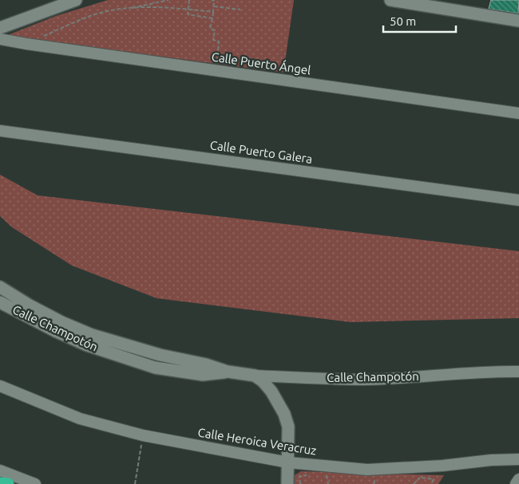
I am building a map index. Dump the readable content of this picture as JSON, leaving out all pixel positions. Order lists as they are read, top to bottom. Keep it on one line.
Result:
{"streets":{"street":["Calle Puerto Ángel","Calle Puerto Galera","Calle Champotón","Calle Heroica Veracruz"]},"scale_bar":"50 m"}
